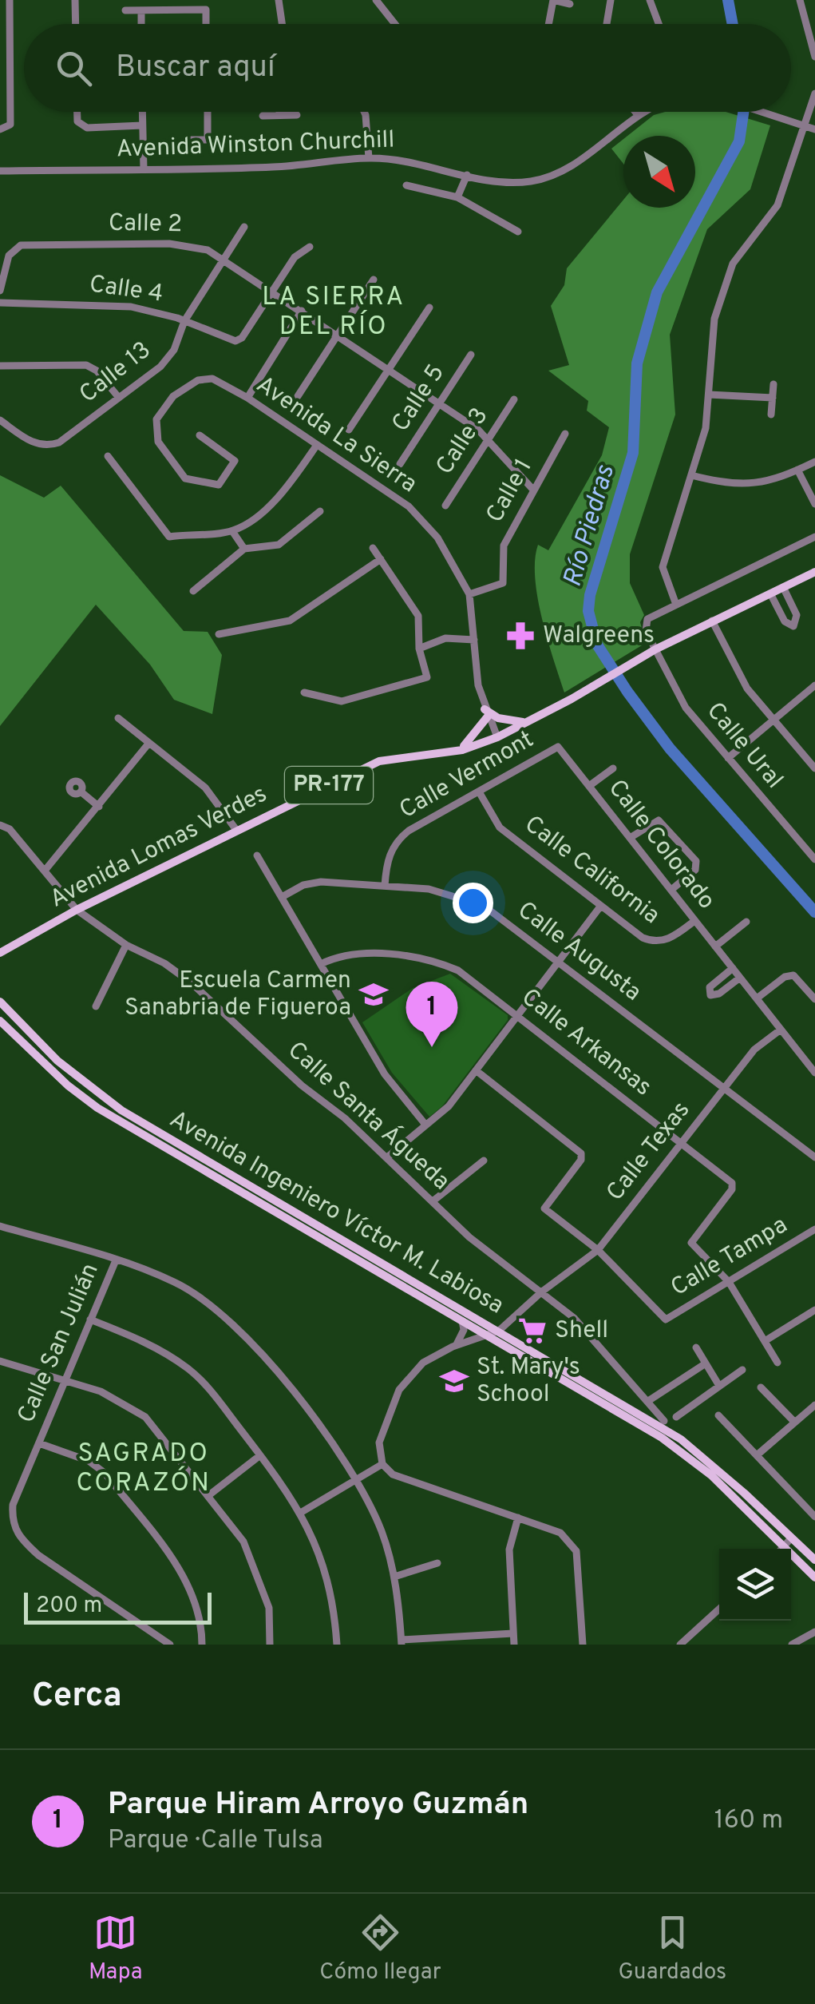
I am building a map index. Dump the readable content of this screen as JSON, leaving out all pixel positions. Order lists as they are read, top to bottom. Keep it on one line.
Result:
{"streets":{"main road":["PR-177","Avenida Lomas Verdes","Avenida Ingeniero Víctor M. Labiosa"],"street":["Avenida Winston Churchill","Calle 2","Calle 4","Calle 13","Calle 5","Avenida La Sierra","Calle 3","Calle 1","Calle Ural","Calle Vermont","Calle Colorado","Calle California","Calle Augusta","Calle Arkansas","Calle Santa Águeda","Calle Texas","Calle Tampa","Calle San Julián"]},"crossings":[["Calle 2","Calle 4"],["Calle 2","Calle 13"],["Calle 2","Calle 5"],["Calle 2","Calle 3"],["Calle 2","Calle 1"],["Calle 4","Calle 13"],["Avenida La Sierra","Calle 1"],["Avenida La Sierra","Avenida Lomas Verdes"],["Calle Ural","Avenida Lomas Verdes"],["Calle Vermont","Calle Colorado"],["Calle Vermont","Calle California"],["Calle Vermont","Calle Augusta"],["Calle Colorado","Calle California"],["Calle Colorado","Calle Texas"],["Avenida Lomas Verdes","Calle Santa Águeda"],["Calle Augusta","Calle Texas"],["Calle Arkansas","Calle Texas"],["Calle Arkansas","Calle Tampa"],["Calle Santa Águeda","Calle Texas"],["Calle Texas","Avenida Ingeniero Víctor M. Labiosa"],["Calle Texas","Calle Tampa"]],"districts":["LA SIERRA DEL RÍO","SAGRADO CORAZÓN"],"water":["Río Piedras"],"places":{"pharmacy":["Walgreens"],"school or university":["Escuela Carmen Sanabria de Figueroa","St. Mary's School"],"supermarket":["Shell"]},"scale_bar":"200 m","north":"bottom right","page":{"search":"Buscar aquí","pins":"1","scale":"200 m","heading":"Cerca","list":[{"mark":"1","name":"Parque Hiram Arroyo Guzmán","note":"Parque · Calle Tulsa","value":"160 m"}],"nav":["Mapa","Cómo llegar","Guardados"]}}
